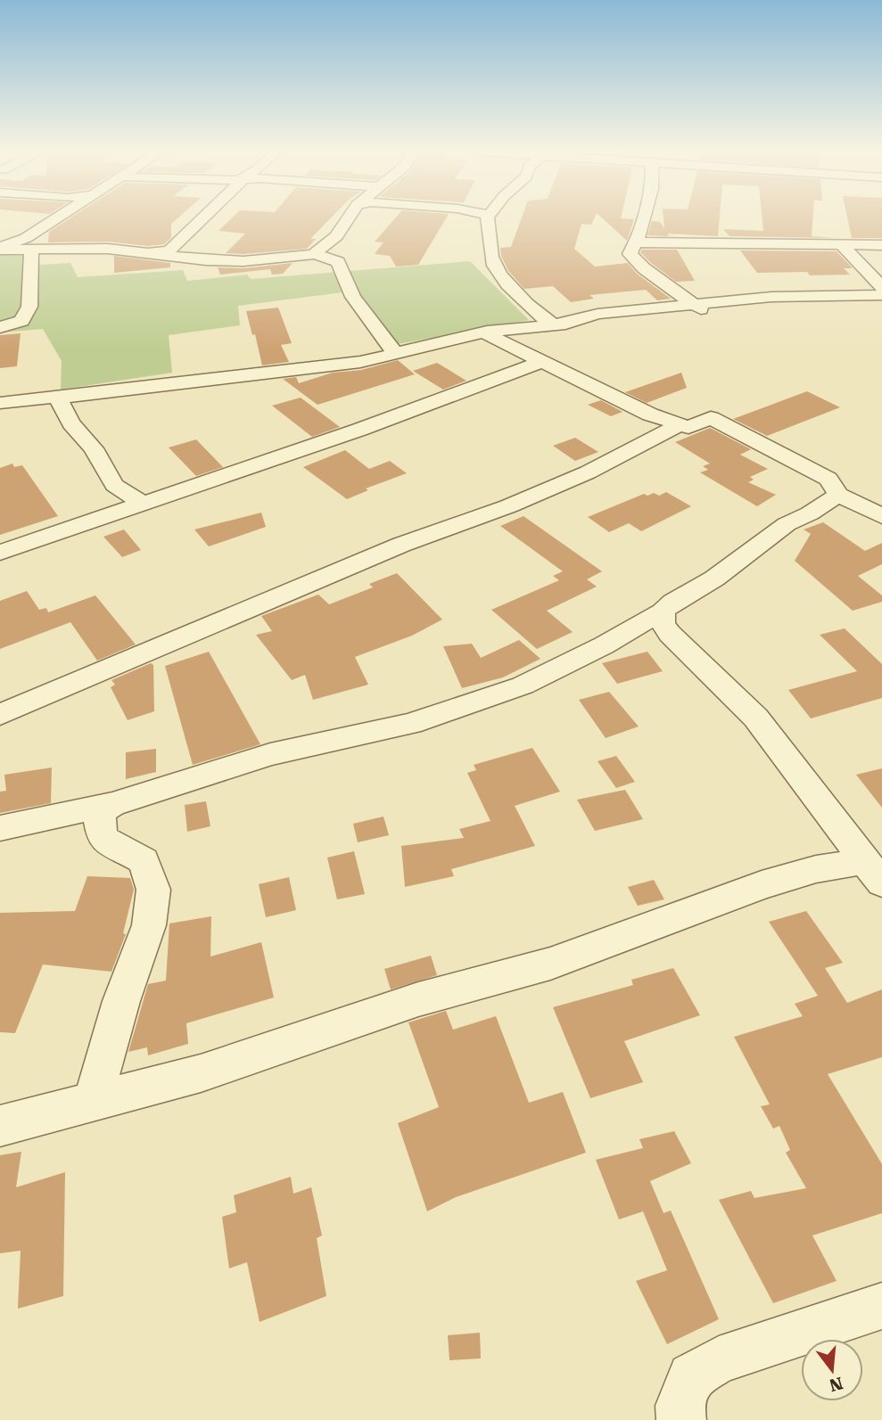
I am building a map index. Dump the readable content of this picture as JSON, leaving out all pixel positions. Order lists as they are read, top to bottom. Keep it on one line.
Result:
{"north":"bottom"}
